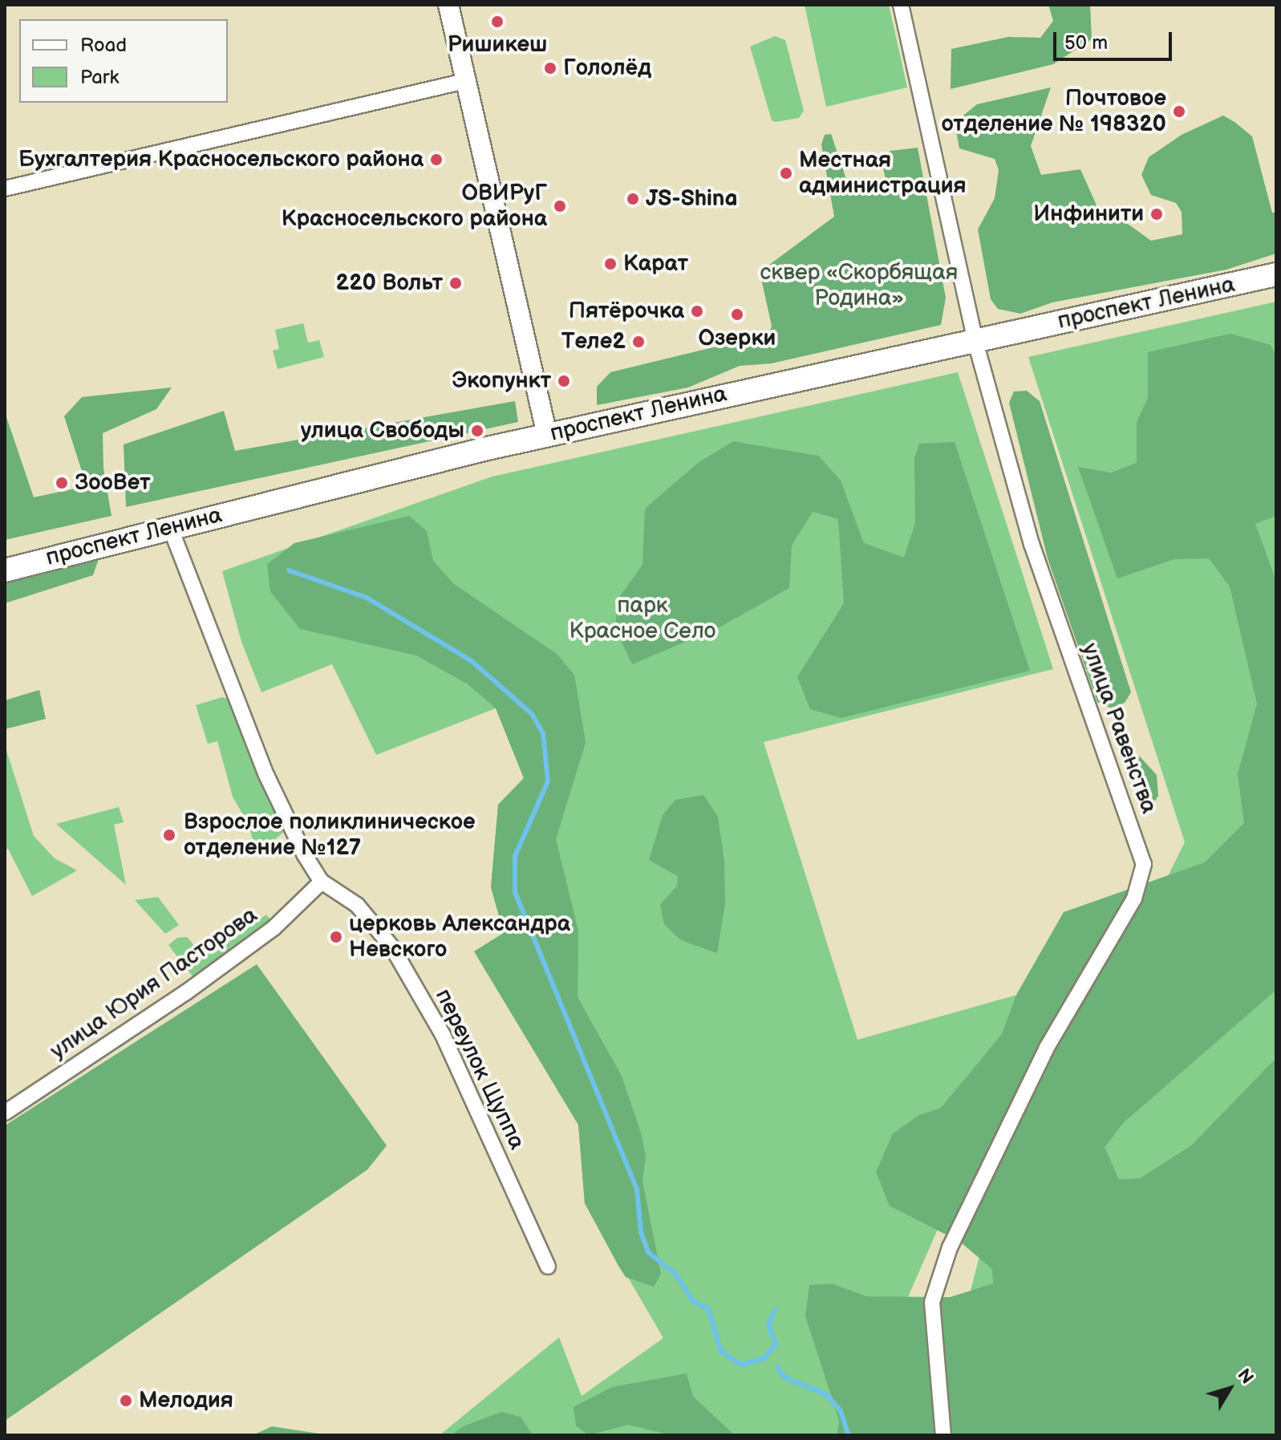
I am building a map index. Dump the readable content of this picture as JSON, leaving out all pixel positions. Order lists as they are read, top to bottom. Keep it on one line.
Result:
{"streets":{"main road":["проспект Ленина"],"street":["улица Равенства","улица Юрия Пасторова","переулок Щуппа"]},"crossings":[["проспект Ленина","улица Равенства"],["проспект Ленина","переулок Щуппа"],["улица Юрия Пасторова","переулок Щуппа"]],"parks":["сквер «Скорбящая Родина»","парк Красное Село"],"places":["Ришикеш","Гололёд","Почтовое отделение № 198320","Бухгалтерия Красносельского района","Местная администрация","JS-Shina","ОВИРуГ Красносельского района","Инфинити","Карат","220 Вольт","Пятёрочка","Озерки","Теле2","Экопункт","улица Свободы","ЗооВет","Взрослое поликлиническое отделение №127","церковь Александра Невского","Мелодия"],"legend":["Road","Park"],"scale_bar":"50 m","north":"top right"}
